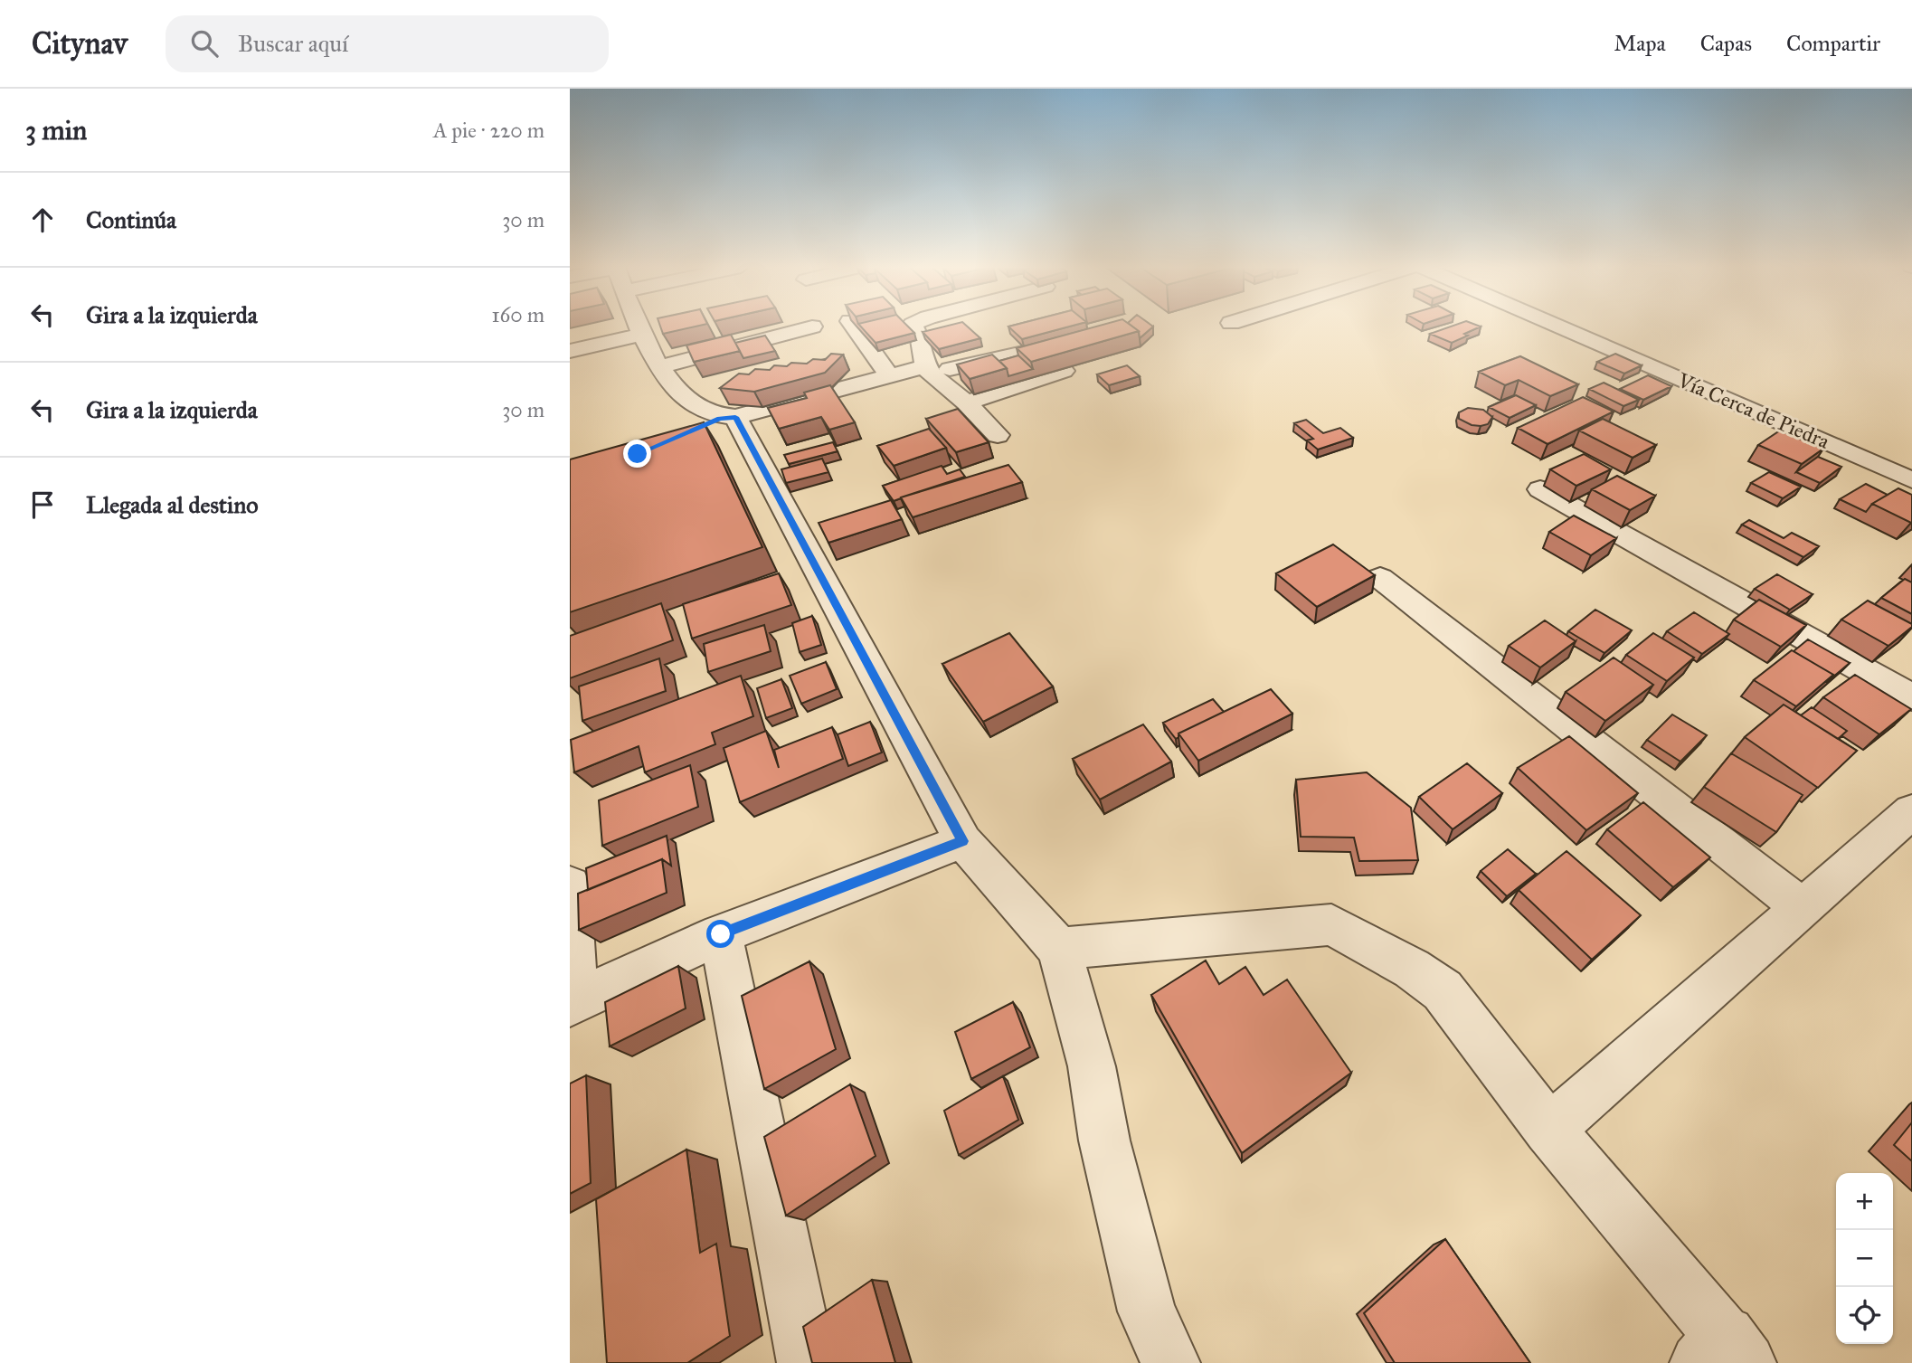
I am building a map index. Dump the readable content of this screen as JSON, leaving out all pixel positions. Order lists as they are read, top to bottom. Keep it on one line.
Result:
{"streets":{"street":["Vía Cerca de Piedra"]},"page":{"header":"Citynav","search":"Buscar aquí","nav":["Mapa","Capas","Compartir"],"heading":["3 min","A pie · 220 m"],"list":[["Continúa","30 m"],["Gira a la izquierda","160 m"],["Gira a la izquierda","30 m"],"Llegada al destino"],"map_buttons":["+","−"]}}
